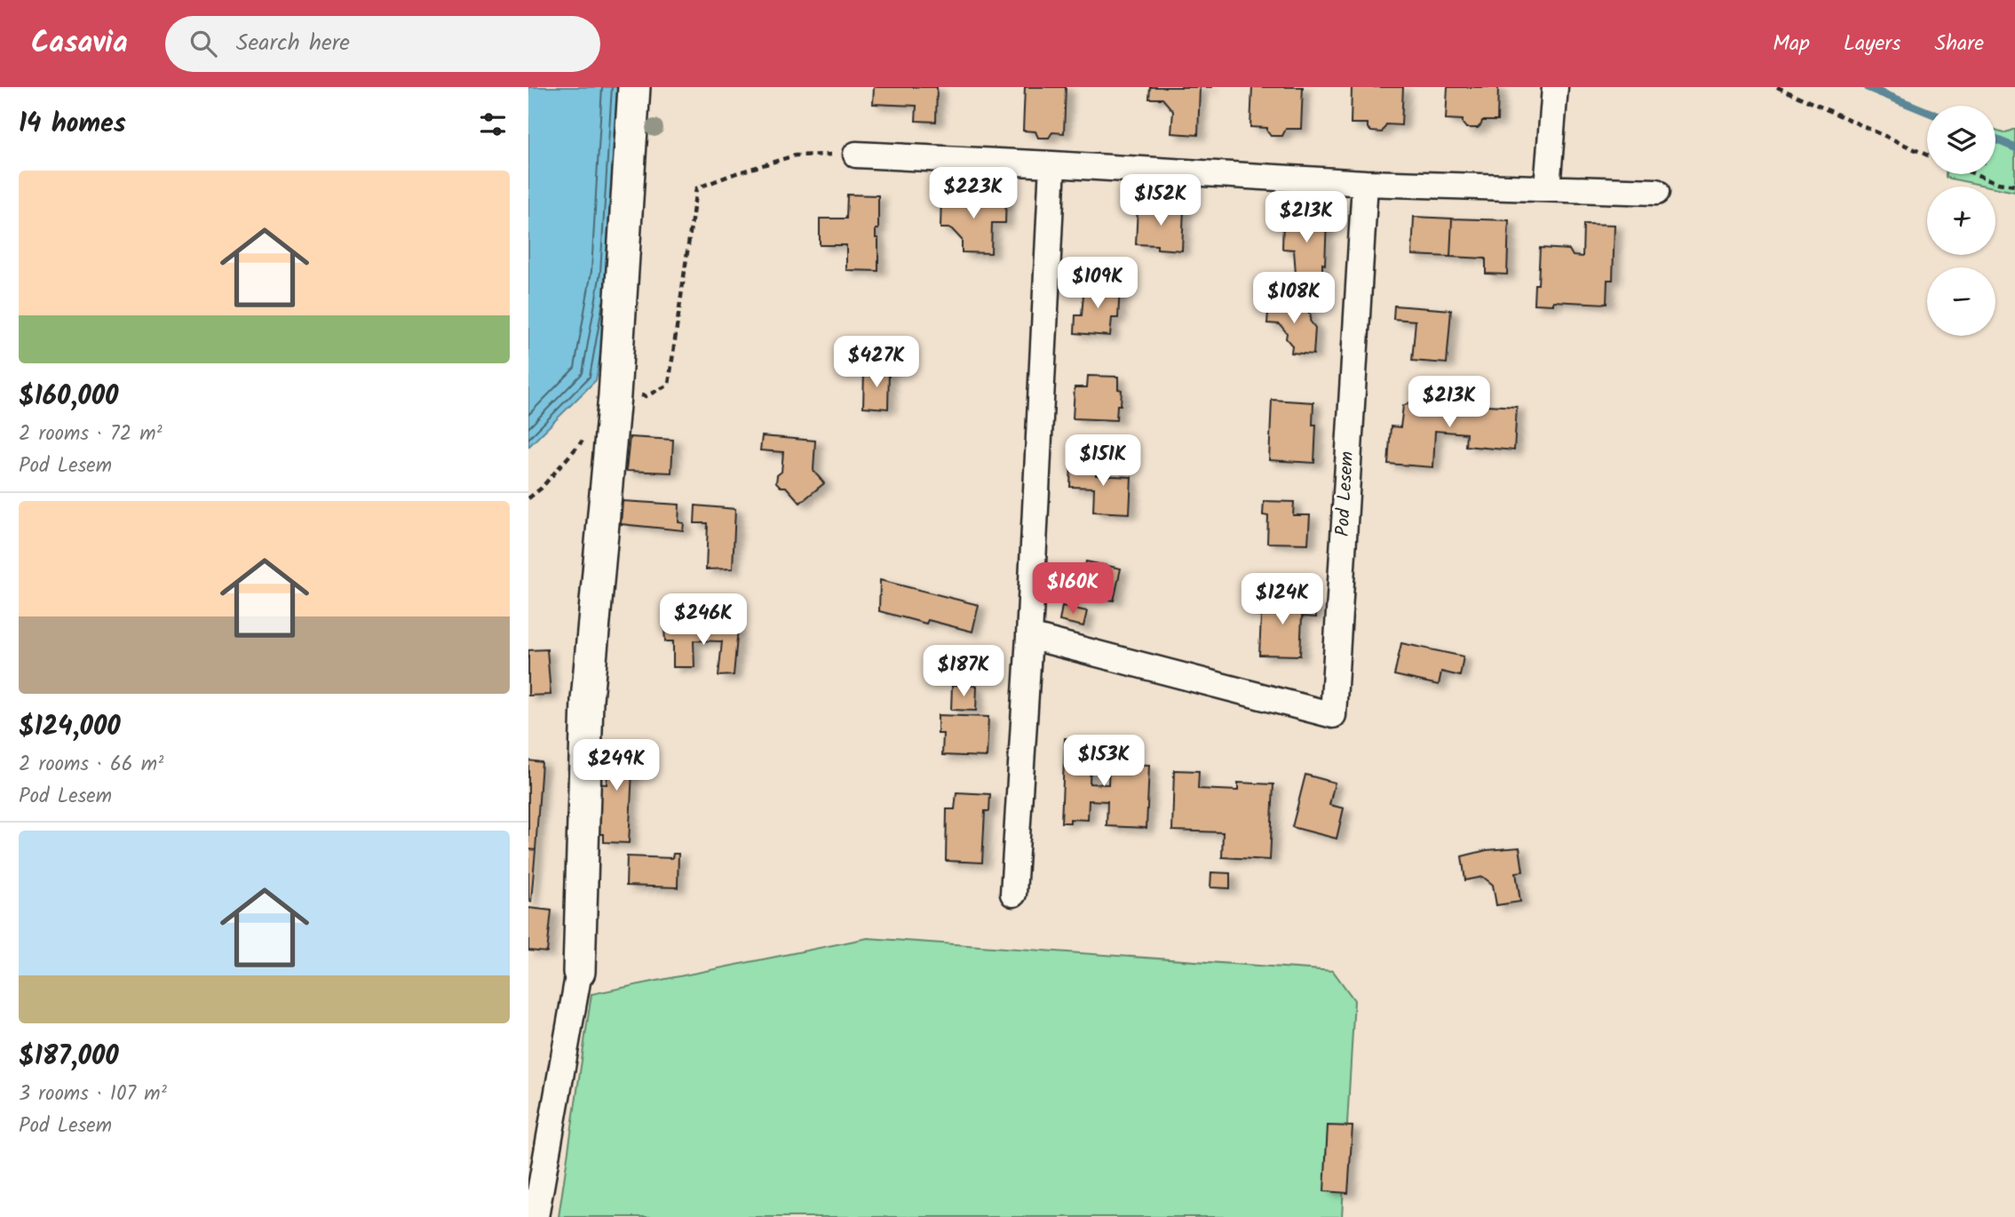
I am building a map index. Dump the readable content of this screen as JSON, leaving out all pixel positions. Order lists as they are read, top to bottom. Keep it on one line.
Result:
{"streets":{"street":["Pod Lesem"]},"page":{"header":"Casavia","search":"Search here","nav":["Map","Layers","Share"],"heading":"14 homes","map_buttons":["+","−"],"list":[{"name":"$160,000","note":"2 rooms · 72 m² · Pod Lesem"},{"name":"$124,000","note":"2 rooms · 66 m² · Pod Lesem"},{"name":"$187,000","note":"3 rooms · 107 m² · Pod Lesem"}],"price":["$223K","$152K","$213K","$109K","$108K","$427K","$213K","$151K","$160K","$124K","$246K","$187K","$153K","$249K"]}}
